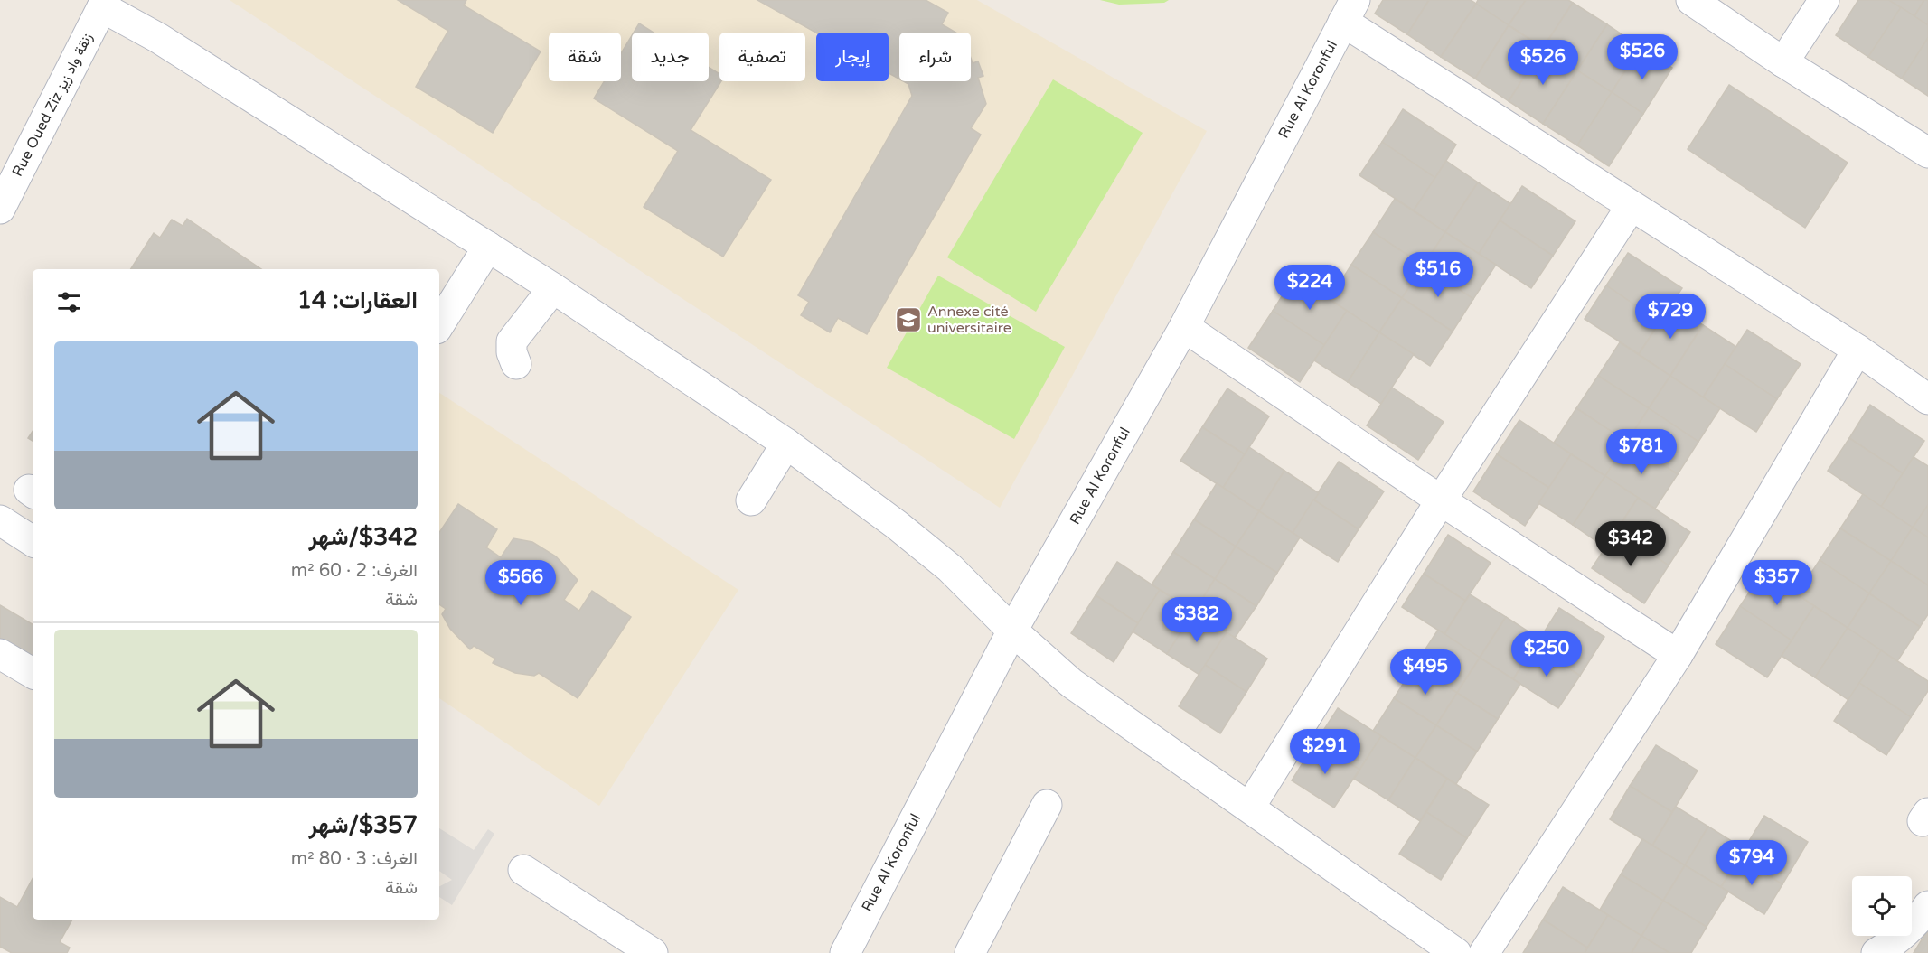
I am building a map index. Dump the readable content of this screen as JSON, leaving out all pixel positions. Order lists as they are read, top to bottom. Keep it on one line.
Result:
{"streets":{"street":["Rue Al Koronful","Rue Oued Ziz زنقة واد زيز"]},"places":{"school or university":["Annexe cité universitaire"]},"page":{"chip":["شراء","إيجار","تصفية","جديد","شقة"],"price":["$526","$526","$516","$224","$729","$781","$342","$566","$357","$382","$250","$495","$291","$794"],"heading":"العقارات: 14","list":[{"name":"$342/شهر","note":"الغرف: 2 · 60 m² · شقة"},{"name":"$357/شهر","note":"الغرف: 3 · 80 m² · شقة"}]}}
